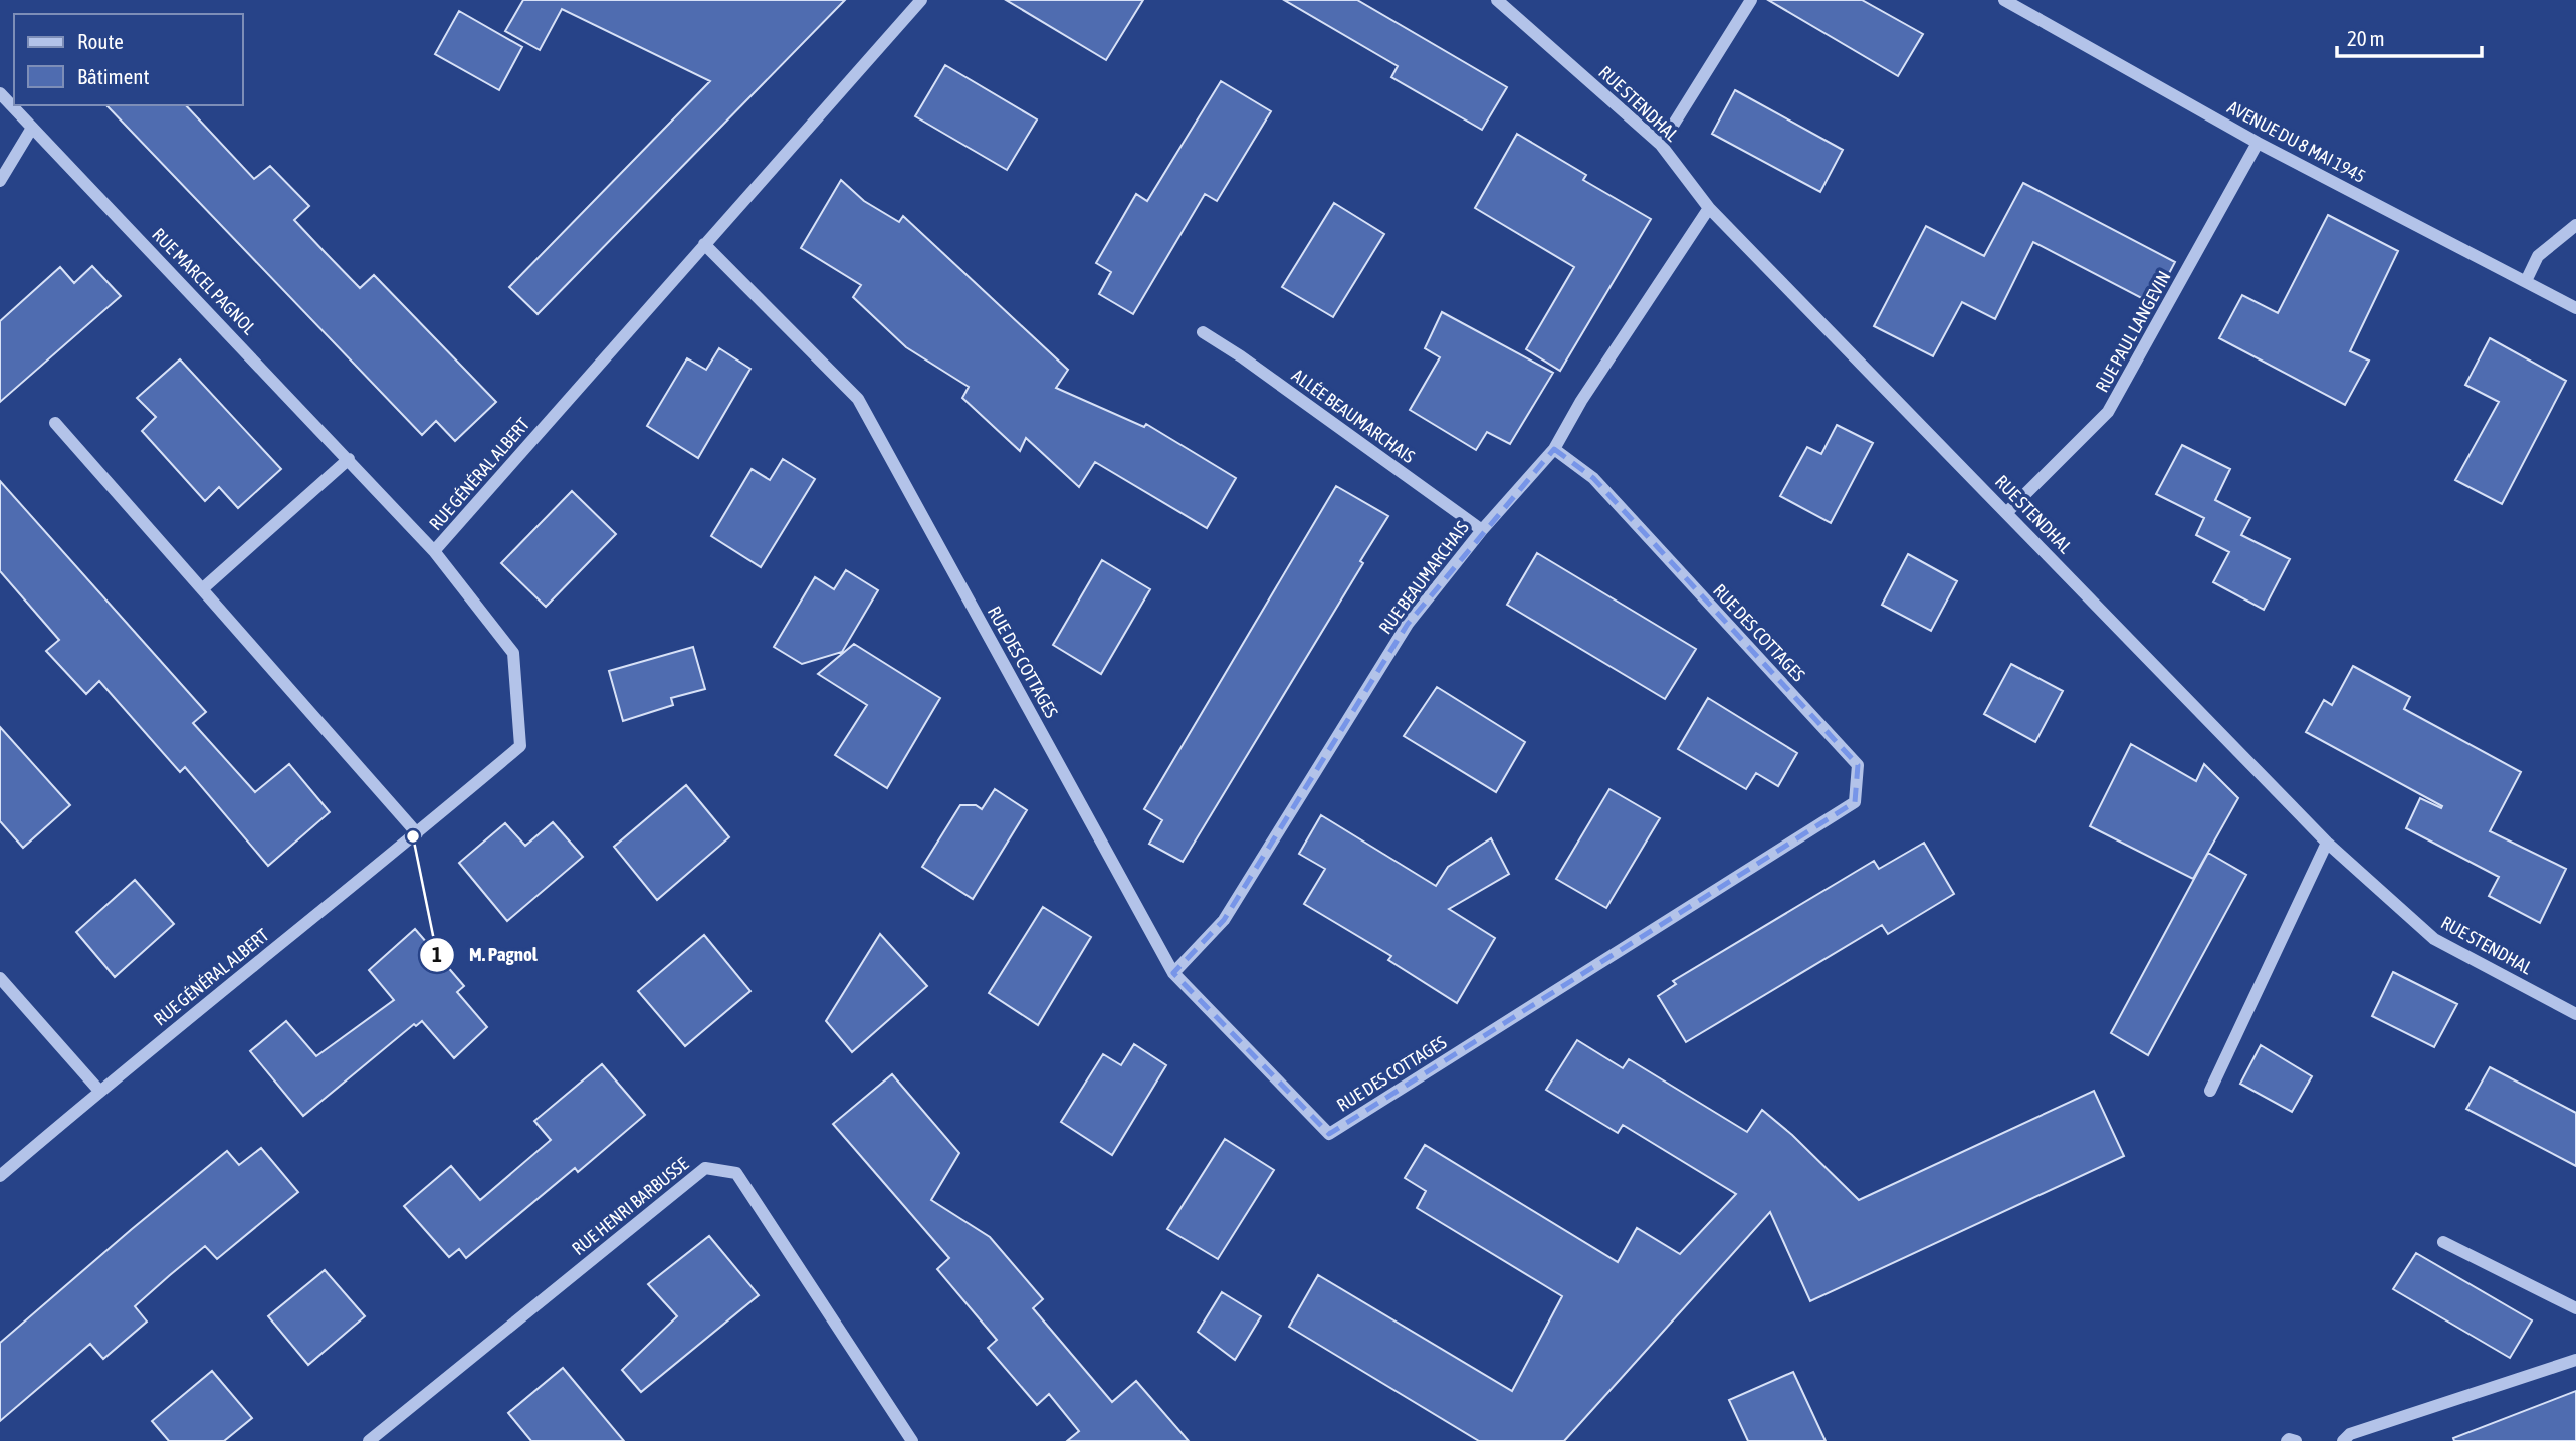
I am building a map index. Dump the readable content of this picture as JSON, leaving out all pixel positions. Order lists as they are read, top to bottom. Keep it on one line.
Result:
{"streets":{"street":["RUE STENDHAL","AVENUE DU 8 MAI 1945","RUE MARCEL PAGNOL","RUE PAUL LANGEVIN","ALLÉE BEAUMARCHAIS","RUE GÉNÉRAL ALBERT","RUE BEAUMARCHAIS","RUE DES COTTAGES","RUE HENRI BARBUSSE"]},"crossings":[["RUE STENDHAL","RUE PAUL LANGEVIN"],["RUE STENDHAL","RUE BEAUMARCHAIS"],["AVENUE DU 8 MAI 1945","RUE PAUL LANGEVIN"],["RUE MARCEL PAGNOL","RUE GÉNÉRAL ALBERT"],["ALLÉE BEAUMARCHAIS","RUE BEAUMARCHAIS"],["RUE GÉNÉRAL ALBERT","RUE DES COTTAGES"],["RUE BEAUMARCHAIS","RUE DES COTTAGES"]],"places":["M. Pagnol"],"legend":["Route","Bâtiment"],"scale_bar":"20 m"}
